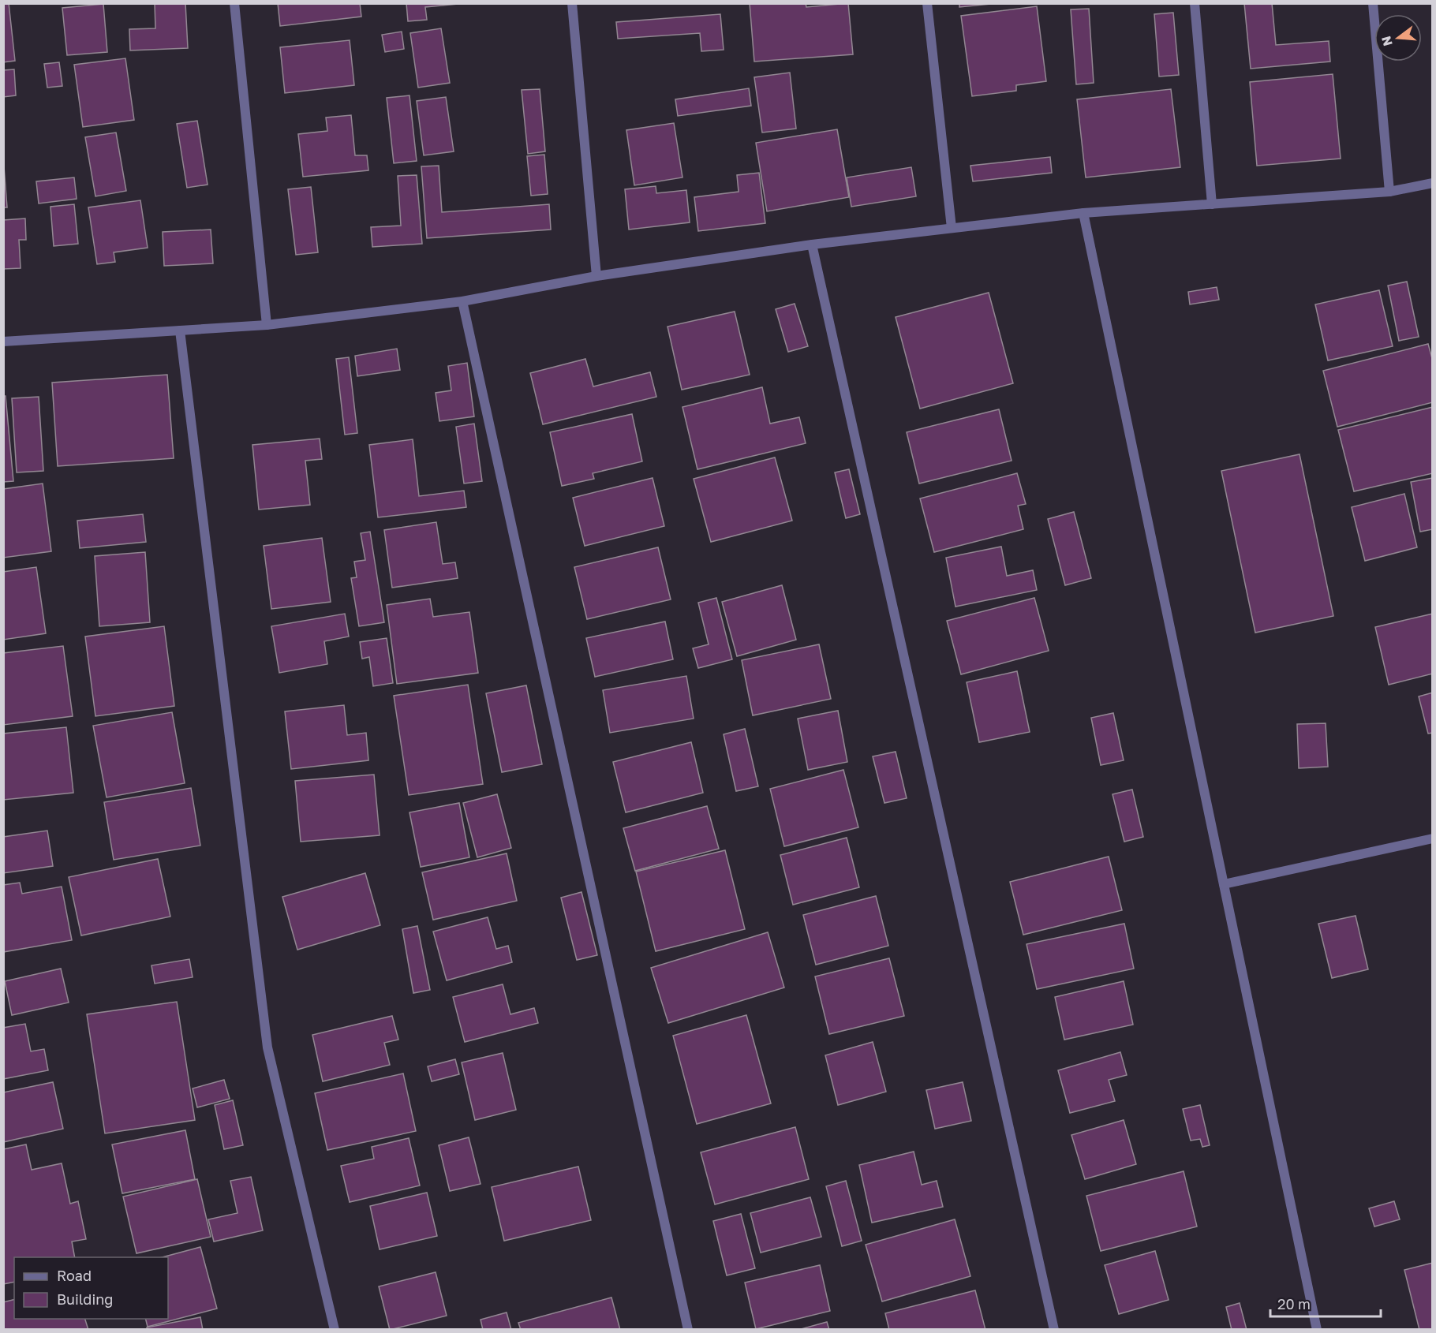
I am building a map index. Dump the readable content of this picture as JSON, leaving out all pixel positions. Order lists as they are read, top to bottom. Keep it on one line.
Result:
{"legend":["Road","Building"],"scale_bar":"20 m","north":"left"}
